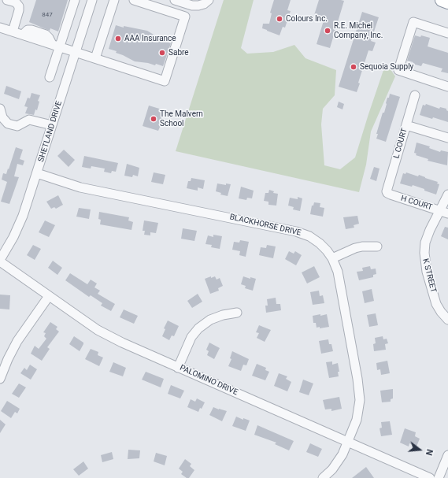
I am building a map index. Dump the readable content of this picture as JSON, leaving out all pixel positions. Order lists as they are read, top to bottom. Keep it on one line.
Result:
{"streets":{"street":["SHETLAND DRIVE","L COURT","H COURT","BLACKHORSE DRIVE","K STREET","PALOMINO DRIVE"]},"crossings":[["SHETLAND DRIVE","BLACKHORSE DRIVE"],["SHETLAND DRIVE","PALOMINO DRIVE"],["L COURT","H COURT"],["H COURT","K STREET"],["BLACKHORSE DRIVE","PALOMINO DRIVE"]],"places":["Colours Inc.","R.E. Michel Company, Inc.","AAA Insurance","Sabre","Sequoia Supply","The Malvern School"],"house_numbers":["847"],"north":"right"}
